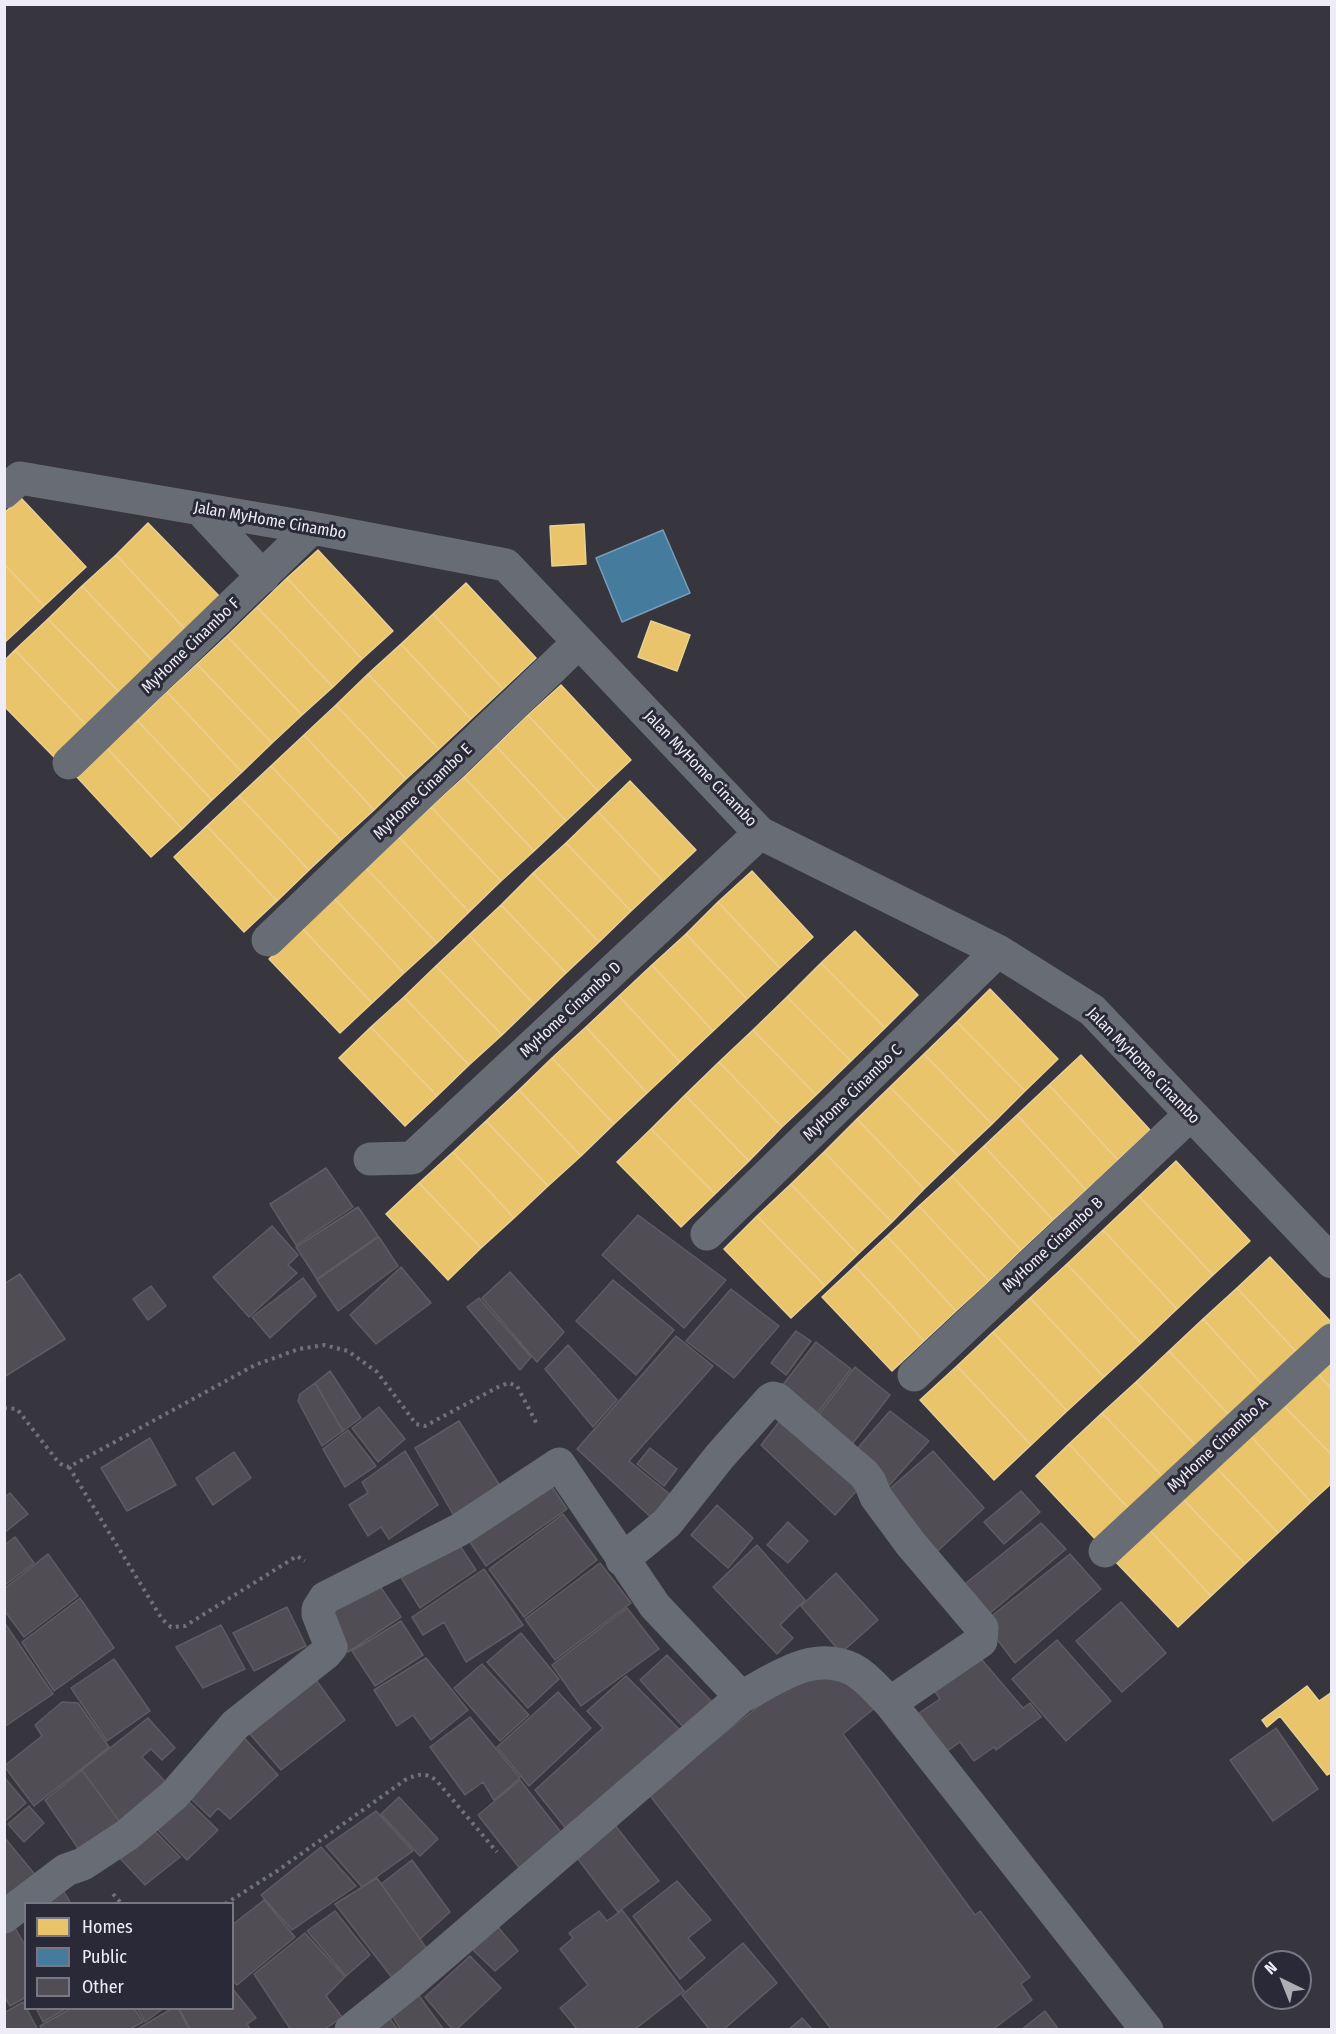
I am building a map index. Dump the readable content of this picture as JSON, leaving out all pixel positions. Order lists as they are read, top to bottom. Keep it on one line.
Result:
{"streets":{"street":["Jalan MyHome Cinambo","MyHome Cinambo F","MyHome Cinambo E","MyHome Cinambo D","MyHome Cinambo C","MyHome Cinambo B","MyHome Cinambo A"]},"crossings":[["Jalan MyHome Cinambo","MyHome Cinambo F"],["Jalan MyHome Cinambo","MyHome Cinambo E"],["Jalan MyHome Cinambo","MyHome Cinambo D"],["Jalan MyHome Cinambo","MyHome Cinambo C"],["Jalan MyHome Cinambo","MyHome Cinambo B"]],"legend":["Homes","Public","Other"],"north":"top left"}
